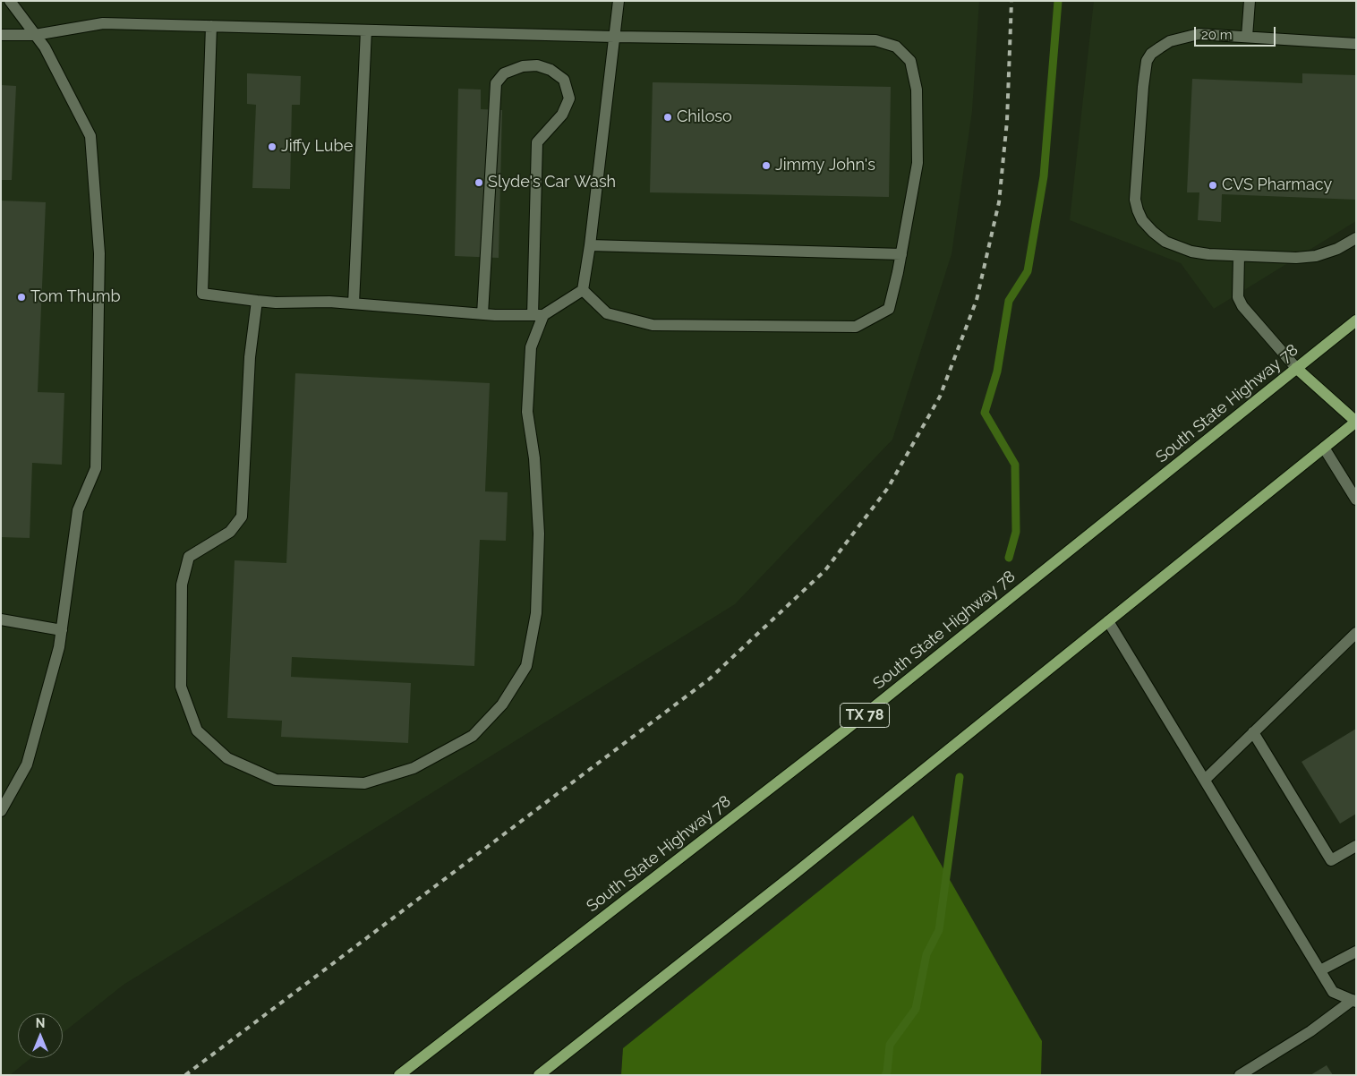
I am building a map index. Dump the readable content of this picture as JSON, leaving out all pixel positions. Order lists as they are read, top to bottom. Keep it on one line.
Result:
{"streets":{"main road":["South State Highway 78","TX 78"]},"places":["Chiloso","Jiffy Lube","Jimmy John's","Slyde's Car Wash","CVS Pharmacy","Tom Thumb"],"scale_bar":"20 m","north":"top"}
